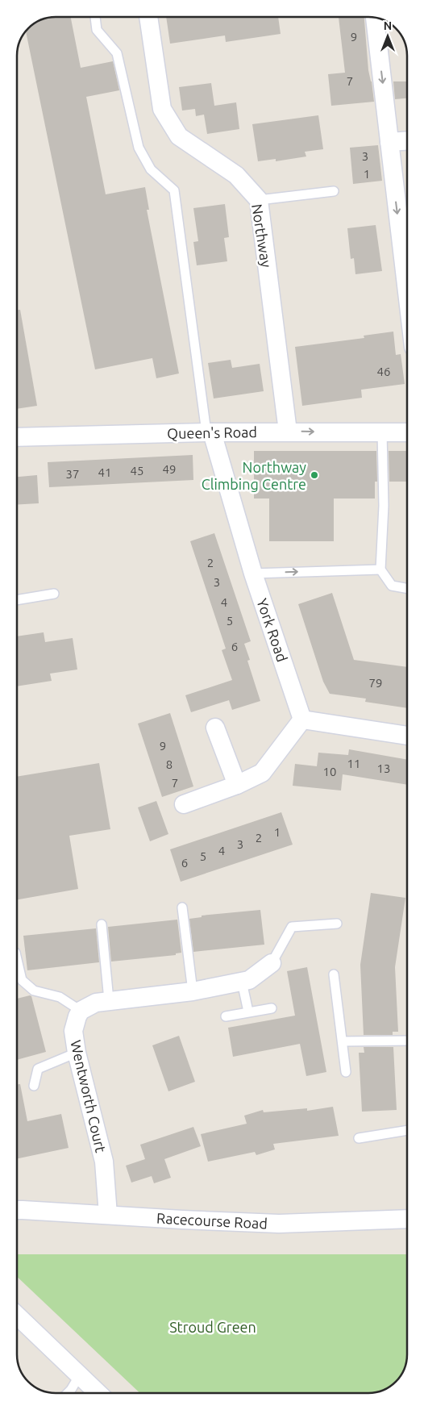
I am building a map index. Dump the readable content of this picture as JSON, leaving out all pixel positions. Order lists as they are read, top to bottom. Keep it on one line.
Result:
{"streets":{"street":["Northway","Queen's Road","York Road","Wentworth Court","Racecourse Road"]},"crossings":[["Northway","Queen's Road"],["Queen's Road","York Road"],["Wentworth Court","Racecourse Road"]],"parks":["Stroud Green"],"places":["Northway Climbing Centre"],"house_numbers":["9","7","3","1","46","49","45","41","37","2","3","4","5","6","79","9","11","8","13","10","7","1","2","3","4","5","6"],"north":"top"}
